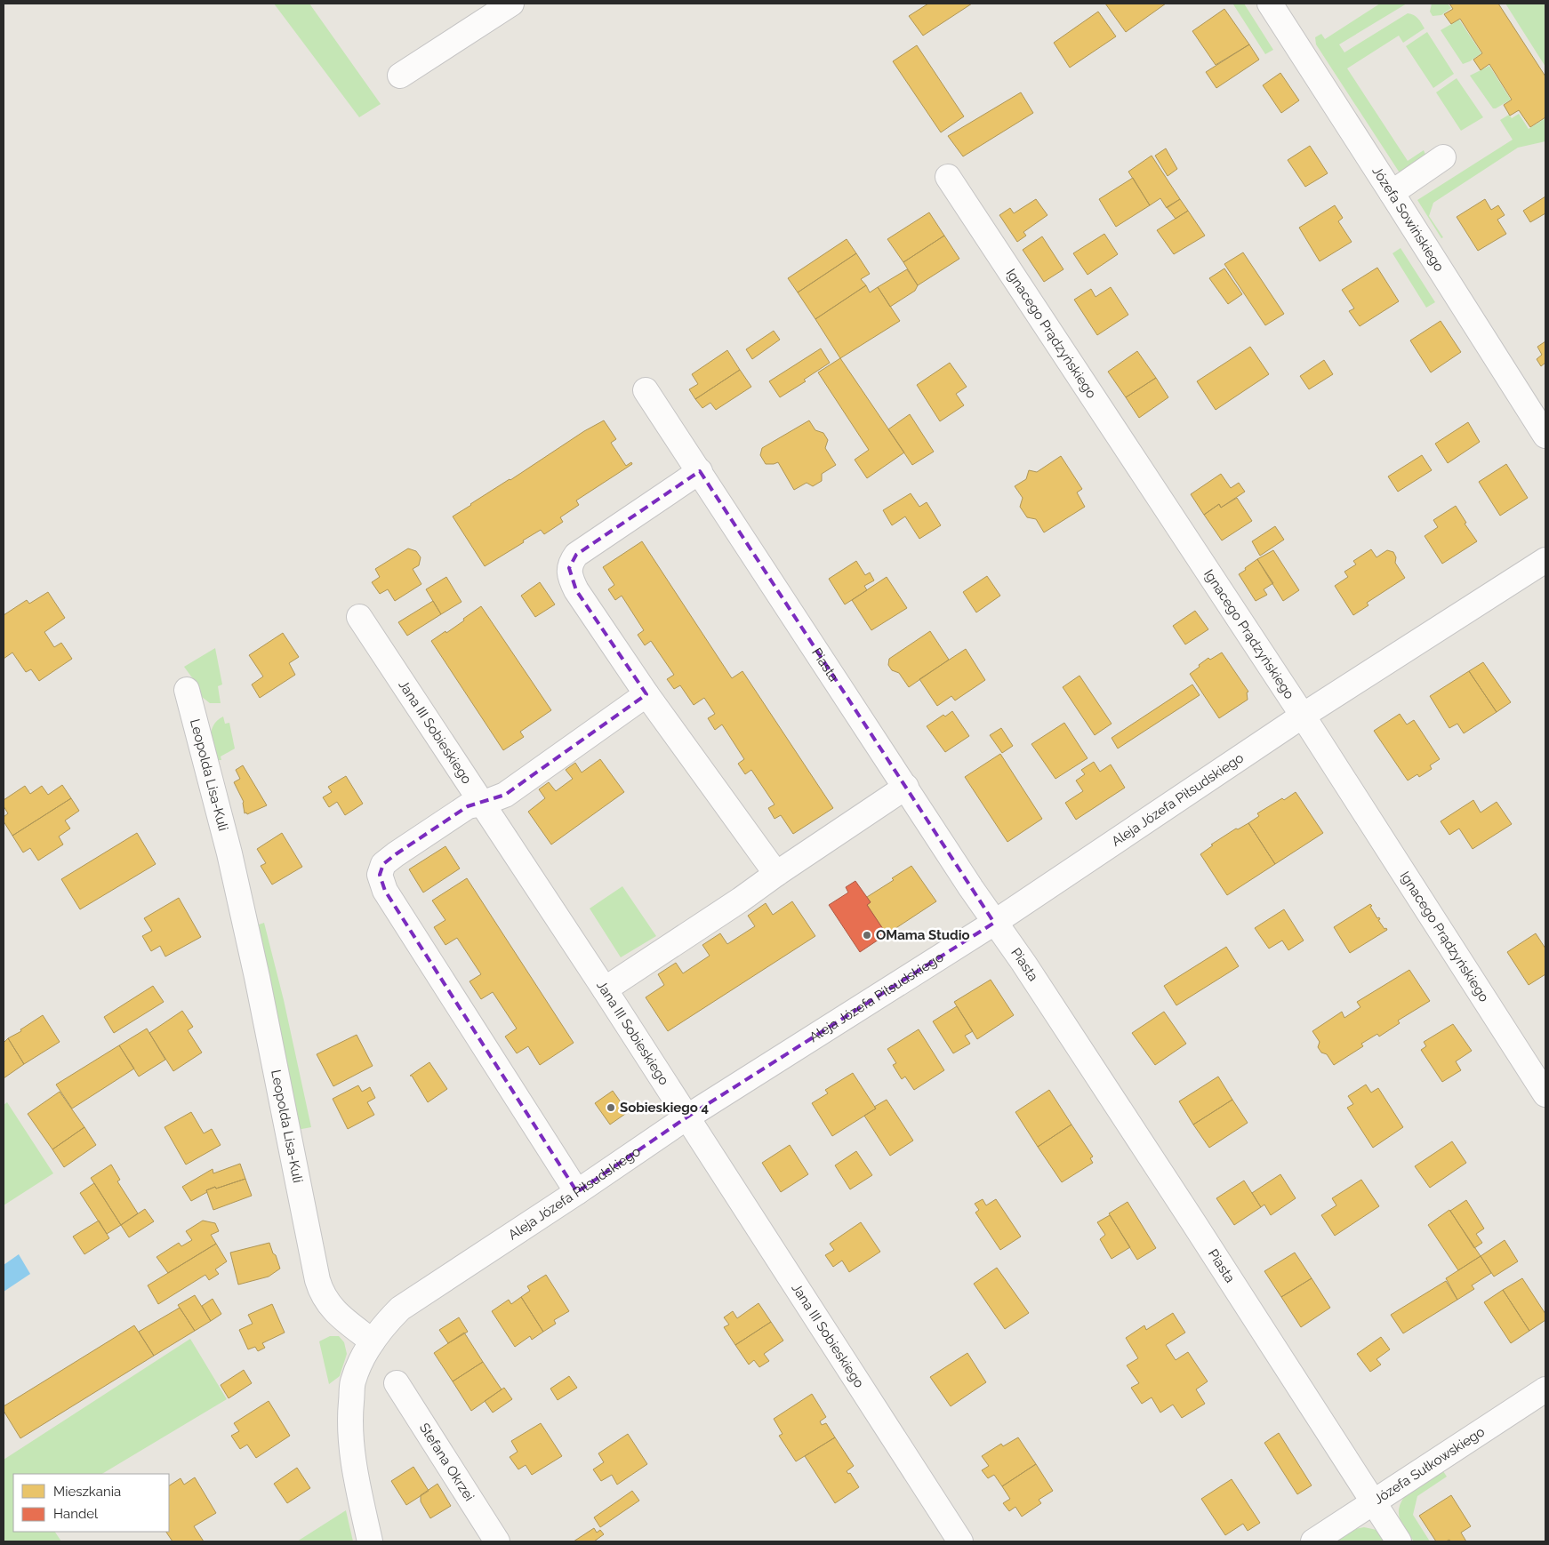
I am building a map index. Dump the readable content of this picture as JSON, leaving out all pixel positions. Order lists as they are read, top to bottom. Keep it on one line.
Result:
{"streets":{"street":["Józefa Sowińskiego","Ignacego Prądzyńskiego","Piasta","Jana III Sobieskiego","Leopolda Lisa-Kuli","Aleja Józefa Piłsudskiego","Stefana Okrzei","Józefa Sułkowskiego"]},"crossings":[["Ignacego Prądzyńskiego","Aleja Józefa Piłsudskiego"],["Piasta","Aleja Józefa Piłsudskiego"],["Piasta","Józefa Sułkowskiego"],["Jana III Sobieskiego","Aleja Józefa Piłsudskiego"],["Leopolda Lisa-Kuli","Aleja Józefa Piłsudskiego"]],"places":["OMama Studio","Sobieskiego 4"],"legend":["Mieszkania","Handel"]}
